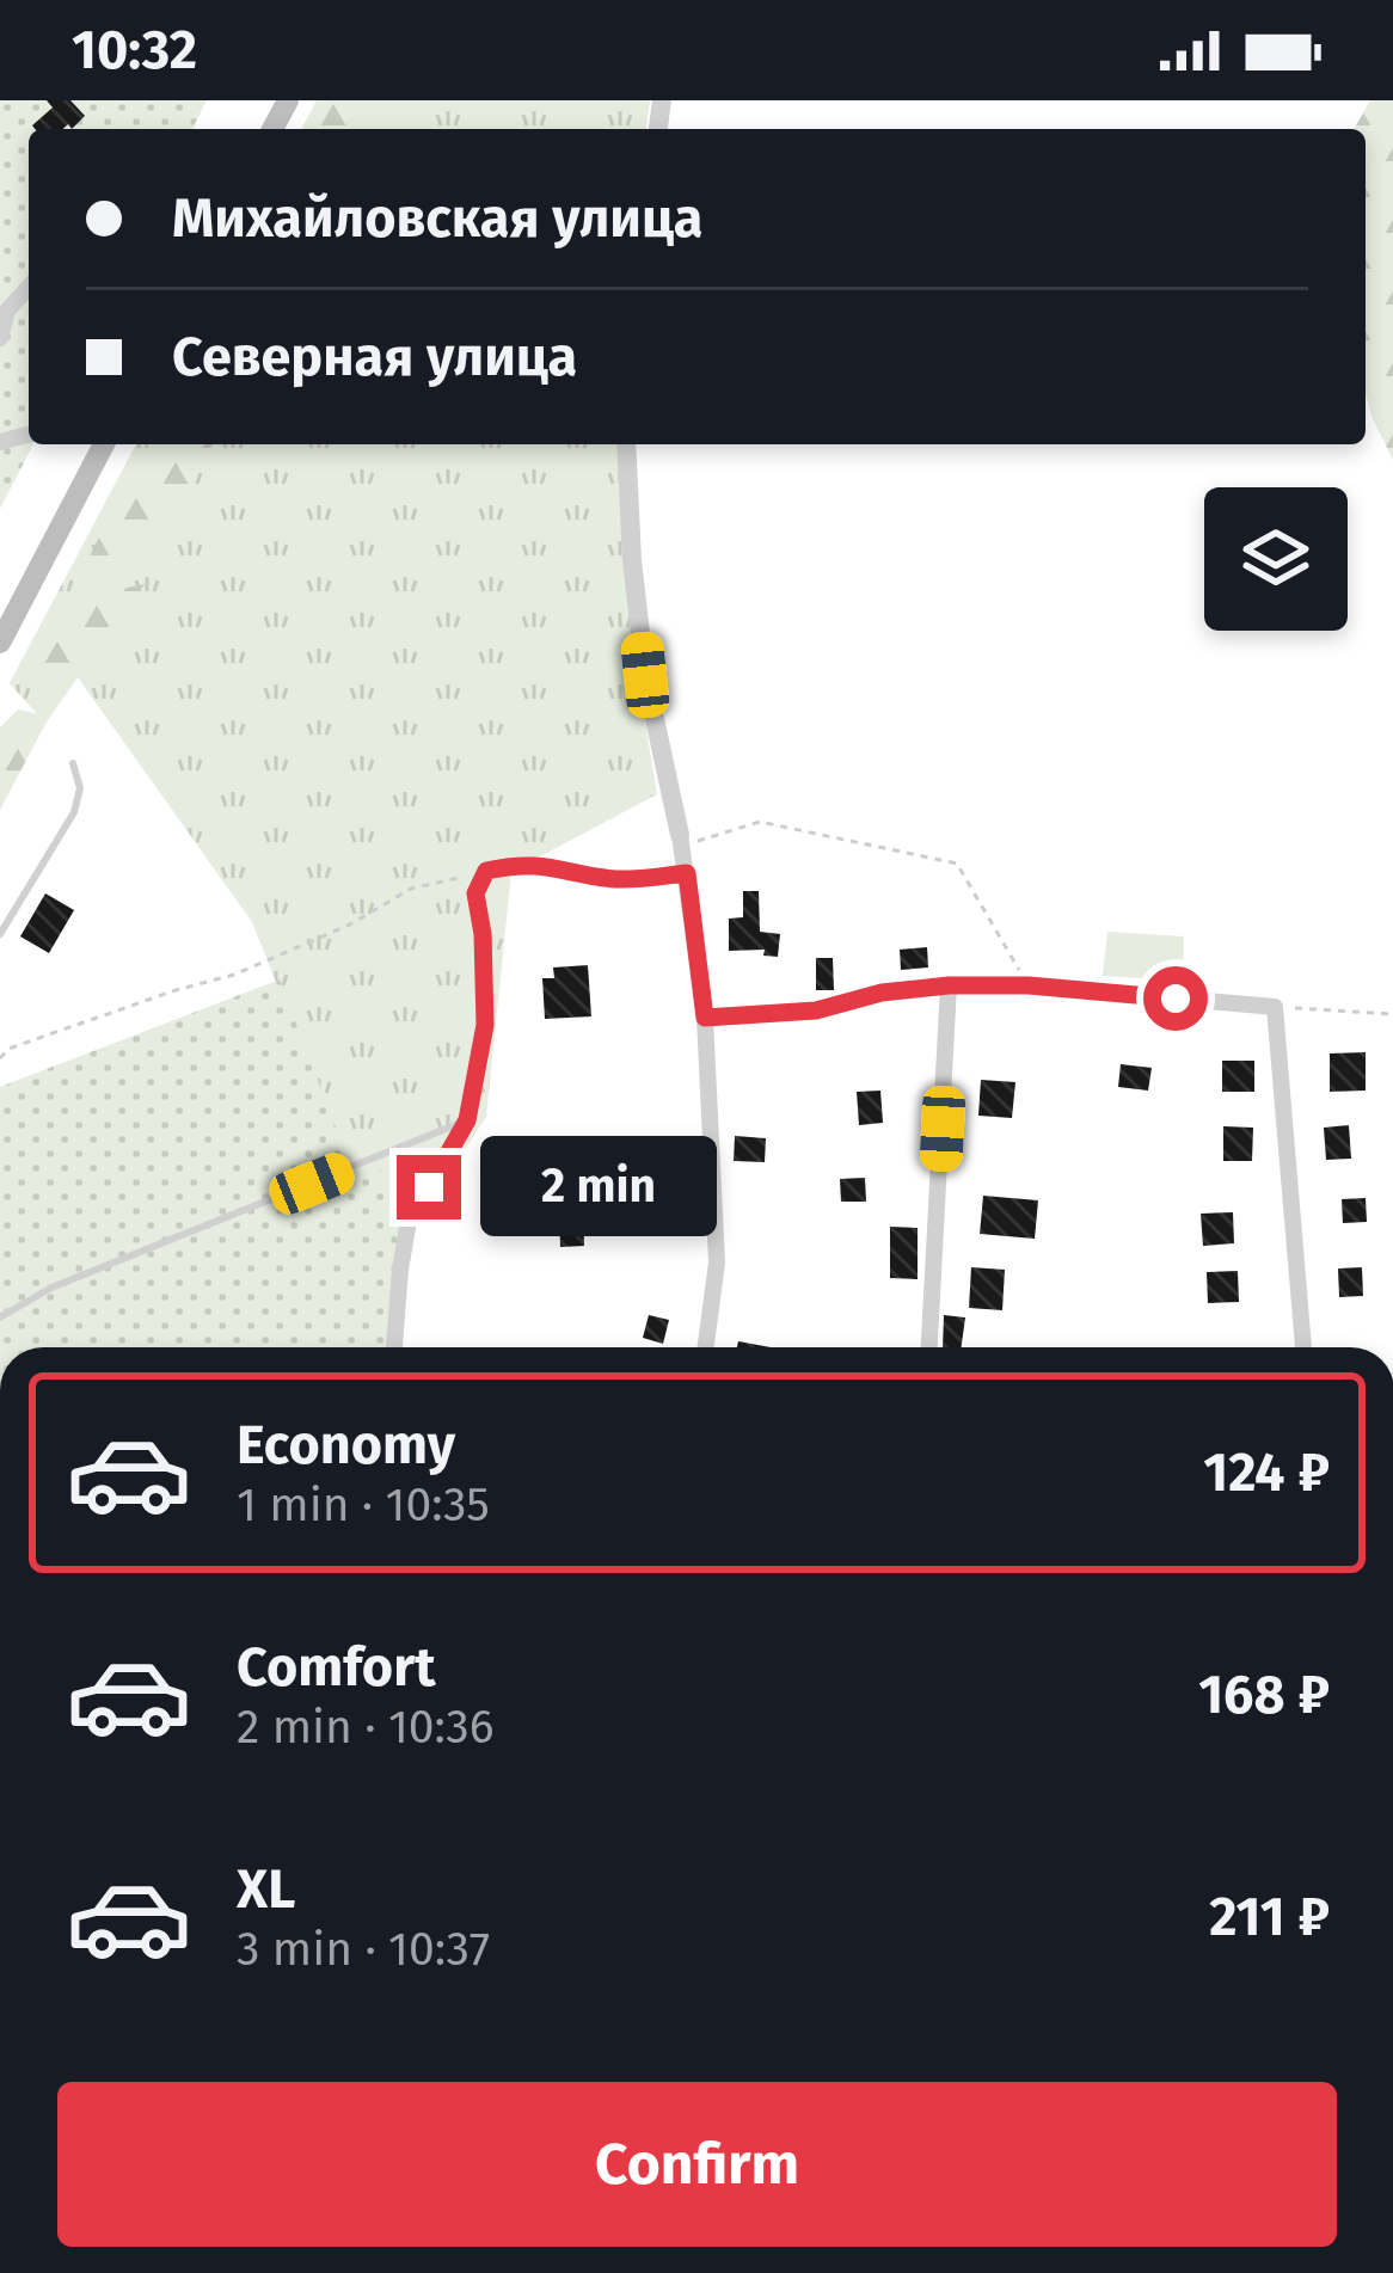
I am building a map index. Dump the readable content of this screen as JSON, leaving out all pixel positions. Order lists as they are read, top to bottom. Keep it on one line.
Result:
{"page":{"status":"10:32","banner":["Михайловская улица","Северная улица"],"bubble":"2 min","list":[{"name":"Economy","note":"1 min · 10:35","value":"124 ₽"},{"name":"Comfort","note":"2 min · 10:36","value":"168 ₽"},{"name":"XL","note":"3 min · 10:37","value":"211 ₽"}],"buttons":"Confirm"}}
